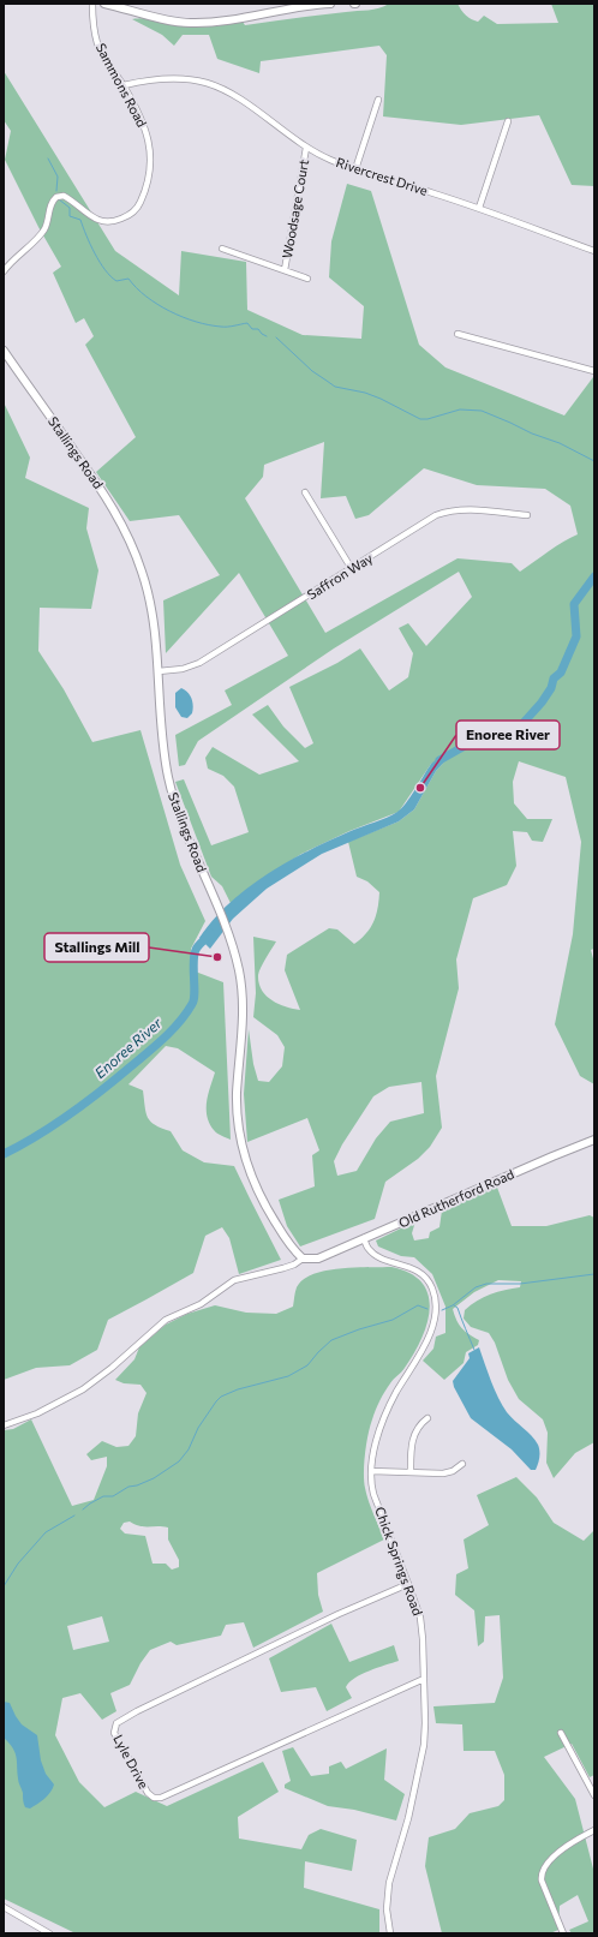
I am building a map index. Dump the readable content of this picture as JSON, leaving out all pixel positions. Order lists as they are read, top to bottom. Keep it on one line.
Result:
{"streets":{"street":["Sammons Road","Rivercrest Drive","Woodsage Court","Stallings Road","Saffron Way","Old Rutherford Road","Chick Springs Road","Lyle Drive"]},"crossings":[["Sammons Road","Rivercrest Drive"],["Rivercrest Drive","Woodsage Court"],["Stallings Road","Saffron Way"],["Stallings Road","Old Rutherford Road"],["Old Rutherford Road","Chick Springs Road"],["Chick Springs Road","Lyle Drive"]],"water":["Enoree River"],"places":["Enoree River","Stallings Mill"]}
